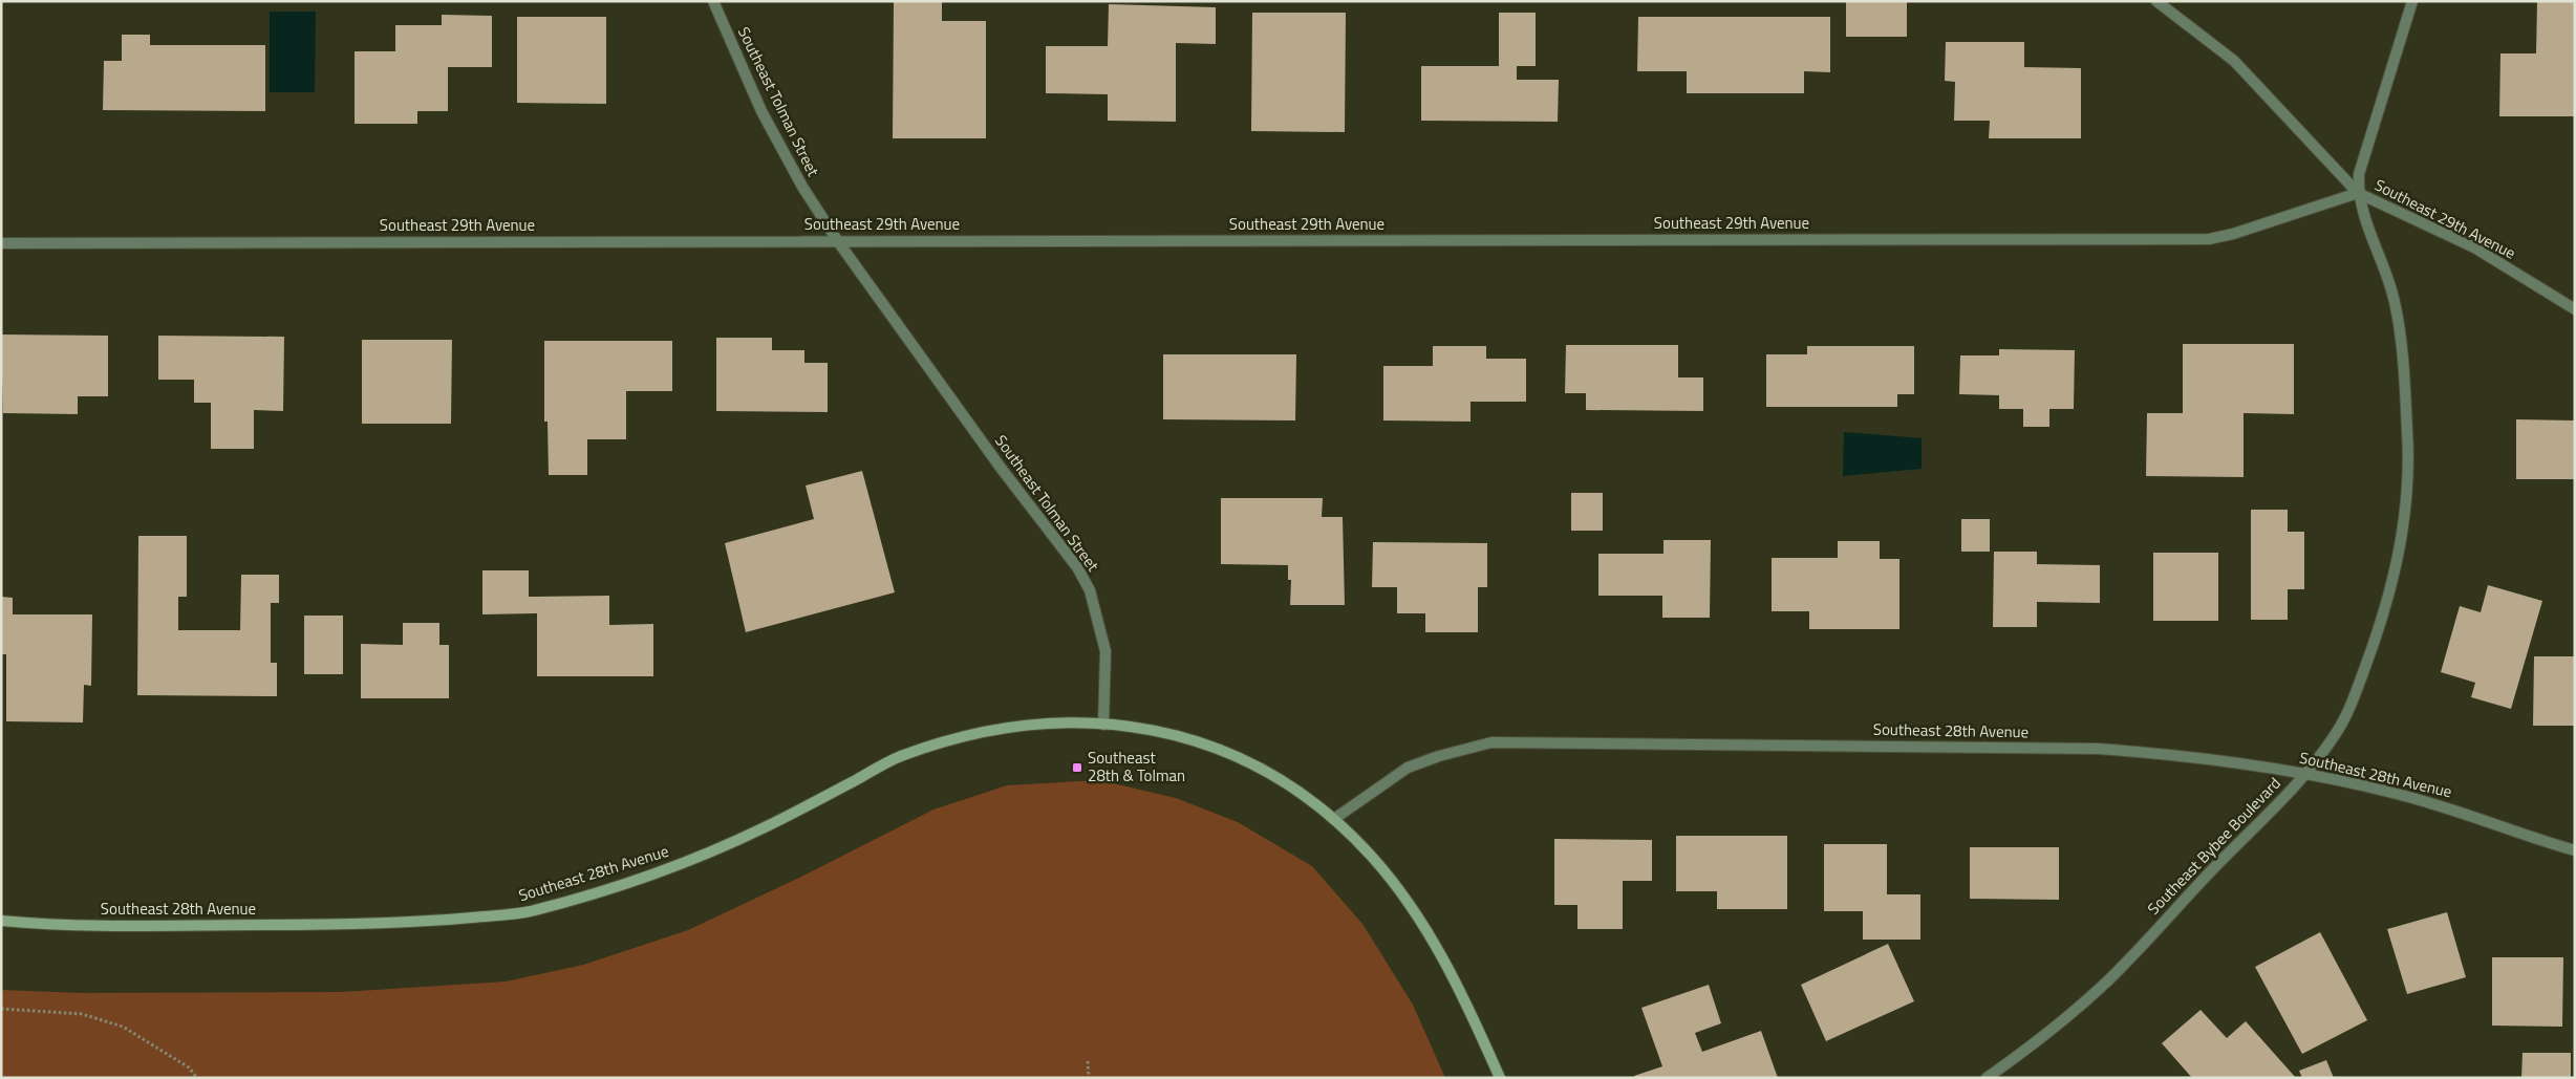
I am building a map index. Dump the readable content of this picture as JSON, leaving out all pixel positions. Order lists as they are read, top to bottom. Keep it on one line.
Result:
{"streets":{"main road":["Southeast 28th Avenue"],"street":["Southeast Tolman Street","Southeast 29th Avenue","Southeast Bybee Boulevard"]},"crossings":[["Southeast Tolman Street","Southeast 29th Avenue"],["Southeast Tolman Street","Southeast 28th Avenue"],["Southeast 29th Avenue","Southeast Bybee Boulevard"],["Southeast 28th Avenue","Southeast Bybee Boulevard"]],"places":{"transit":["Southeast 28th & Tolman"]}}
